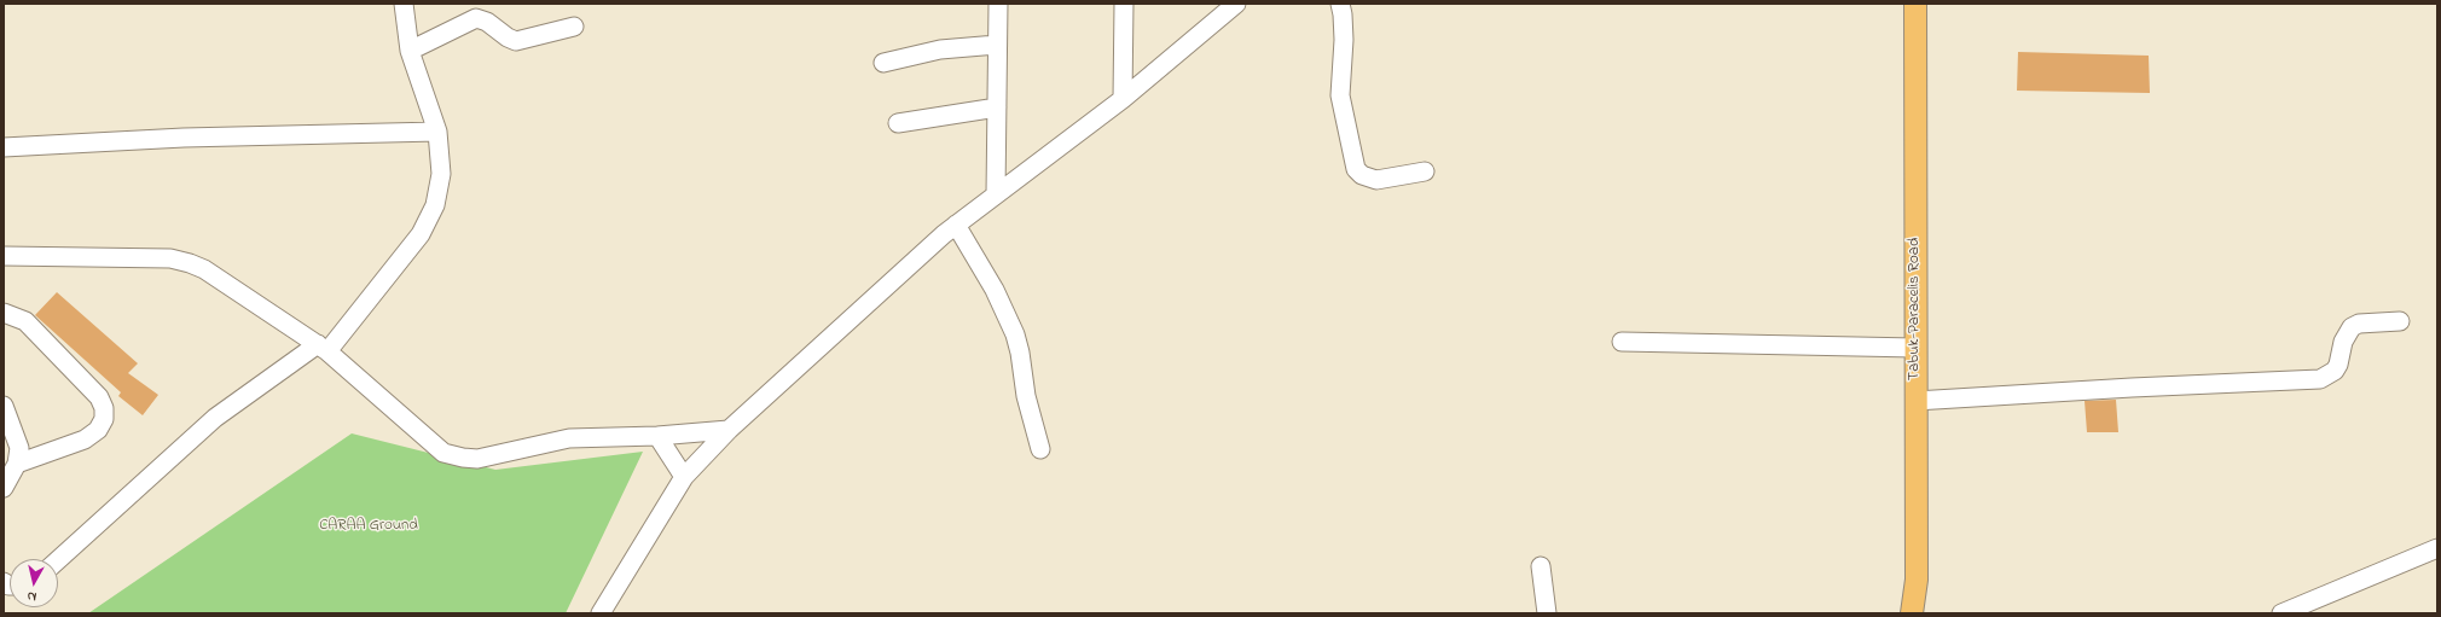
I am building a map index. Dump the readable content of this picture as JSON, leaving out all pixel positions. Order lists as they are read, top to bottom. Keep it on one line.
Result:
{"streets":{"main road":["Tabuk-Paracelis Road"]},"parks":["CARAA Ground"],"north":"bottom"}
